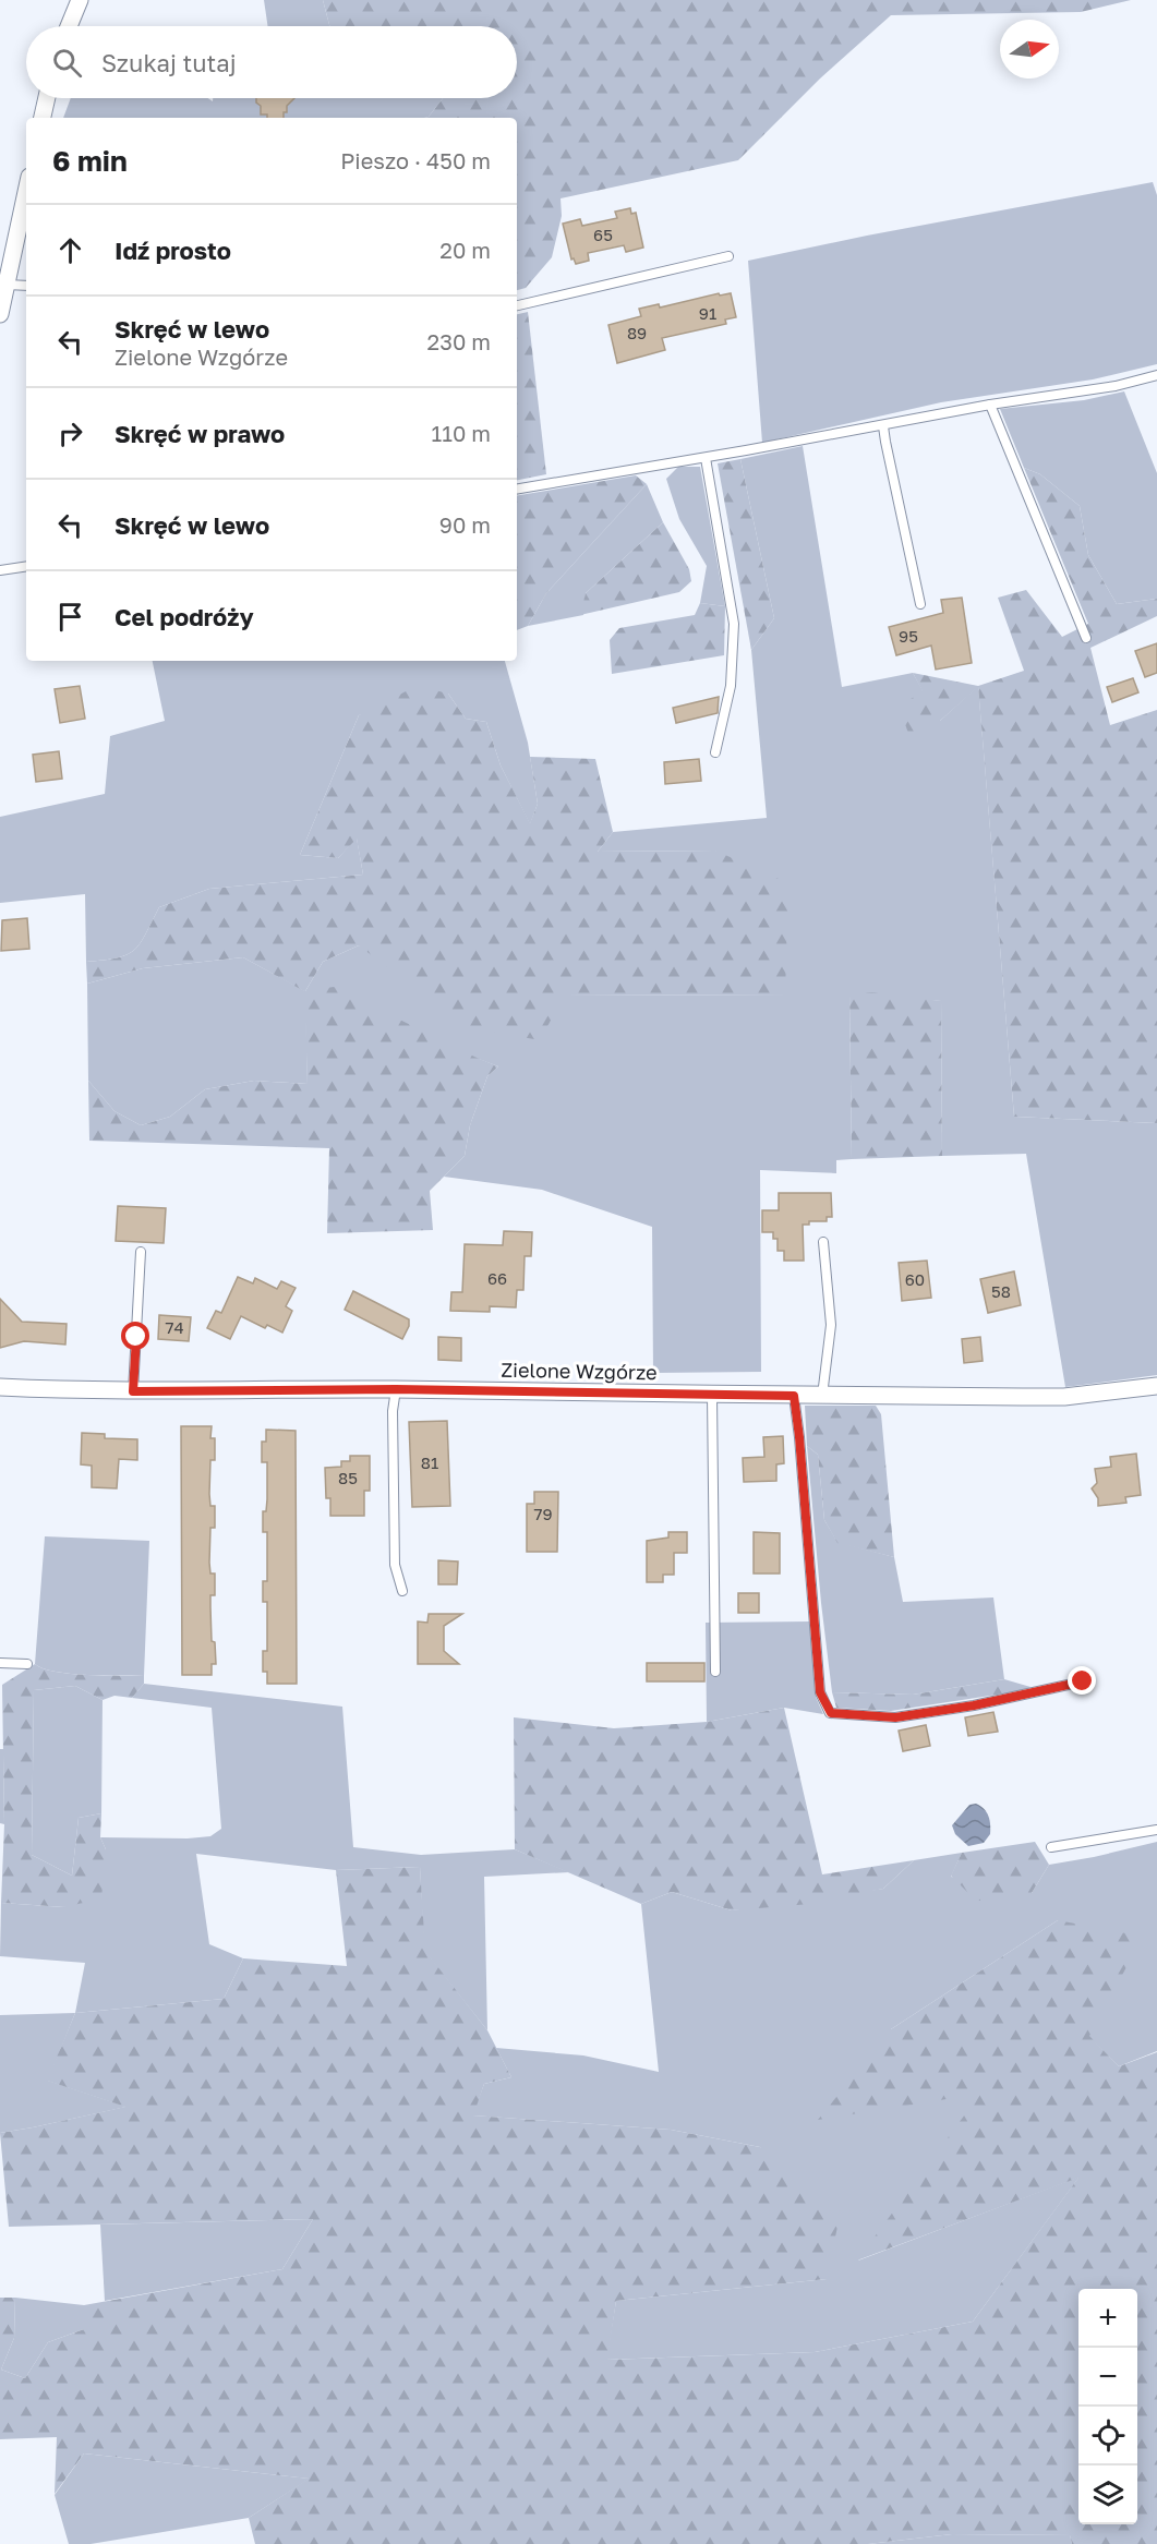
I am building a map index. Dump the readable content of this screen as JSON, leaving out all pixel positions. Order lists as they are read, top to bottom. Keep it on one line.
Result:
{"streets":{"street":["Zielone Wzgórze"]},"house_numbers":["65","91","89","95","66","60","58","74","81","85","79"],"north":"right","page":{"search":"Szukaj tutaj","heading":["6 min","Pieszo · 450 m"],"list":[["Idź prosto","20 m"],["Skręć w lewo","Zielone Wzgórze","230 m"],["Skręć w prawo","110 m"],["Skręć w lewo","90 m"],"Cel podróży"],"map_buttons":["+","−"]}}
